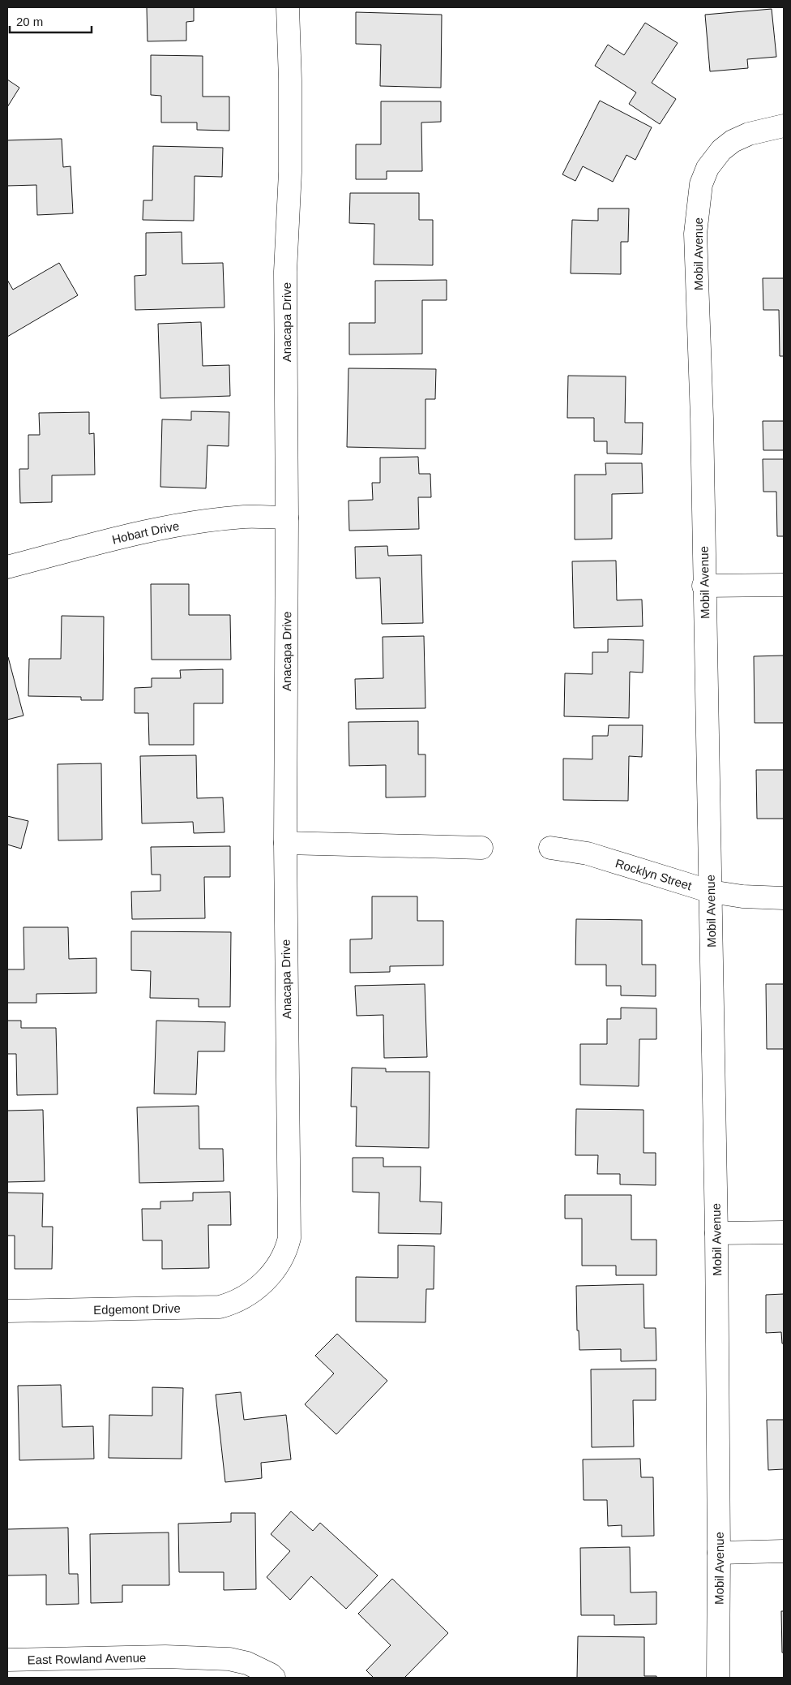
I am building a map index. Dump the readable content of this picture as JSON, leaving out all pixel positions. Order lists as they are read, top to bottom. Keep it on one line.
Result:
{"streets":{"street":["Mobil Avenue","Anacapa Drive","Hobart Drive","Rocklyn Street","Edgemont Drive","East Rowland Avenue"]},"crossings":[["Mobil Avenue","Rocklyn Street"],["Anacapa Drive","Hobart Drive"],["Anacapa Drive","Edgemont Drive"]],"scale_bar":"20 m"}
